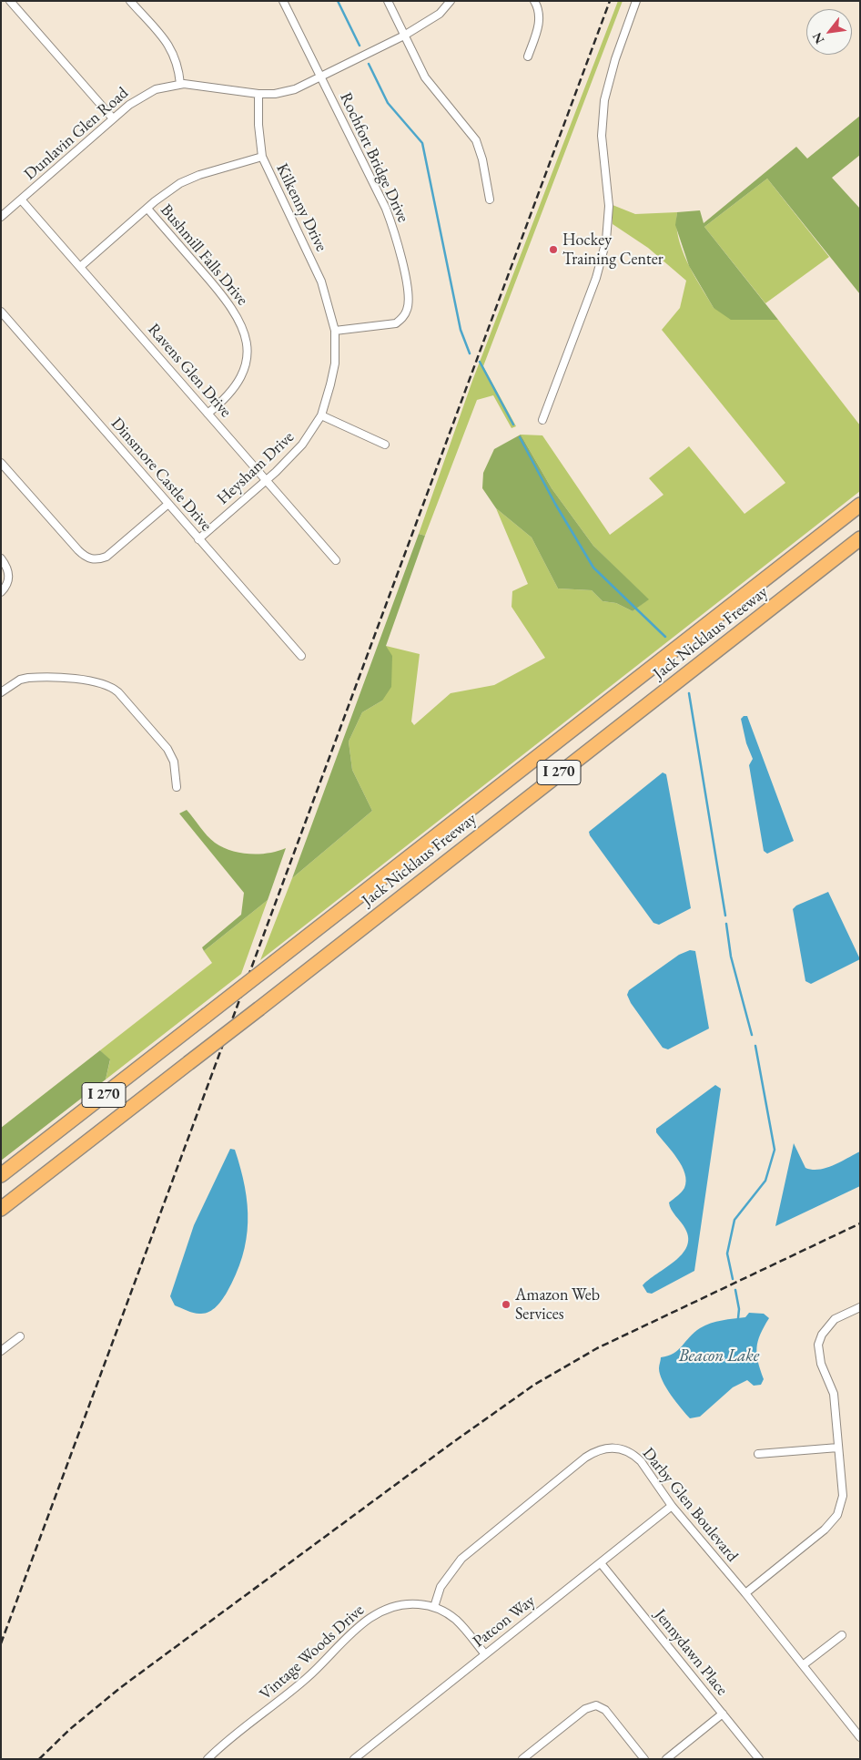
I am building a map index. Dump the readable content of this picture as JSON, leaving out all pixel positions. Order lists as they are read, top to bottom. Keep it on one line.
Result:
{"streets":{"highway":["Jack Nicklaus Freeway","I 270"],"street":["Dunlavin Glen Road","Rochfort Bridge Drive","Kilkenny Drive","Bushmill Falls Drive","Ravens Glen Drive","Heysham Drive","Dinsmore Castle Drive","Darby Glen Boulevard","Patcon Way","Vintage Woods Drive","Jennydawn Place"]},"crossings":[["Dunlavin Glen Road","Rochfort Bridge Drive"],["Dunlavin Glen Road","Kilkenny Drive"],["Dunlavin Glen Road","Ravens Glen Drive"],["Rochfort Bridge Drive","Kilkenny Drive"],["Rochfort Bridge Drive","Heysham Drive"],["Kilkenny Drive","Heysham Drive"],["Bushmill Falls Drive","Ravens Glen Drive"],["Ravens Glen Drive","Heysham Drive"],["Heysham Drive","Dinsmore Castle Drive"],["Darby Glen Boulevard","Patcon Way"],["Darby Glen Boulevard","Vintage Woods Drive"],["Patcon Way","Vintage Woods Drive"],["Patcon Way","Jennydawn Place"]],"water":["Beacon Lake"],"places":["Hockey Training Center","Amazon Web Services"],"north":"bottom left"}
